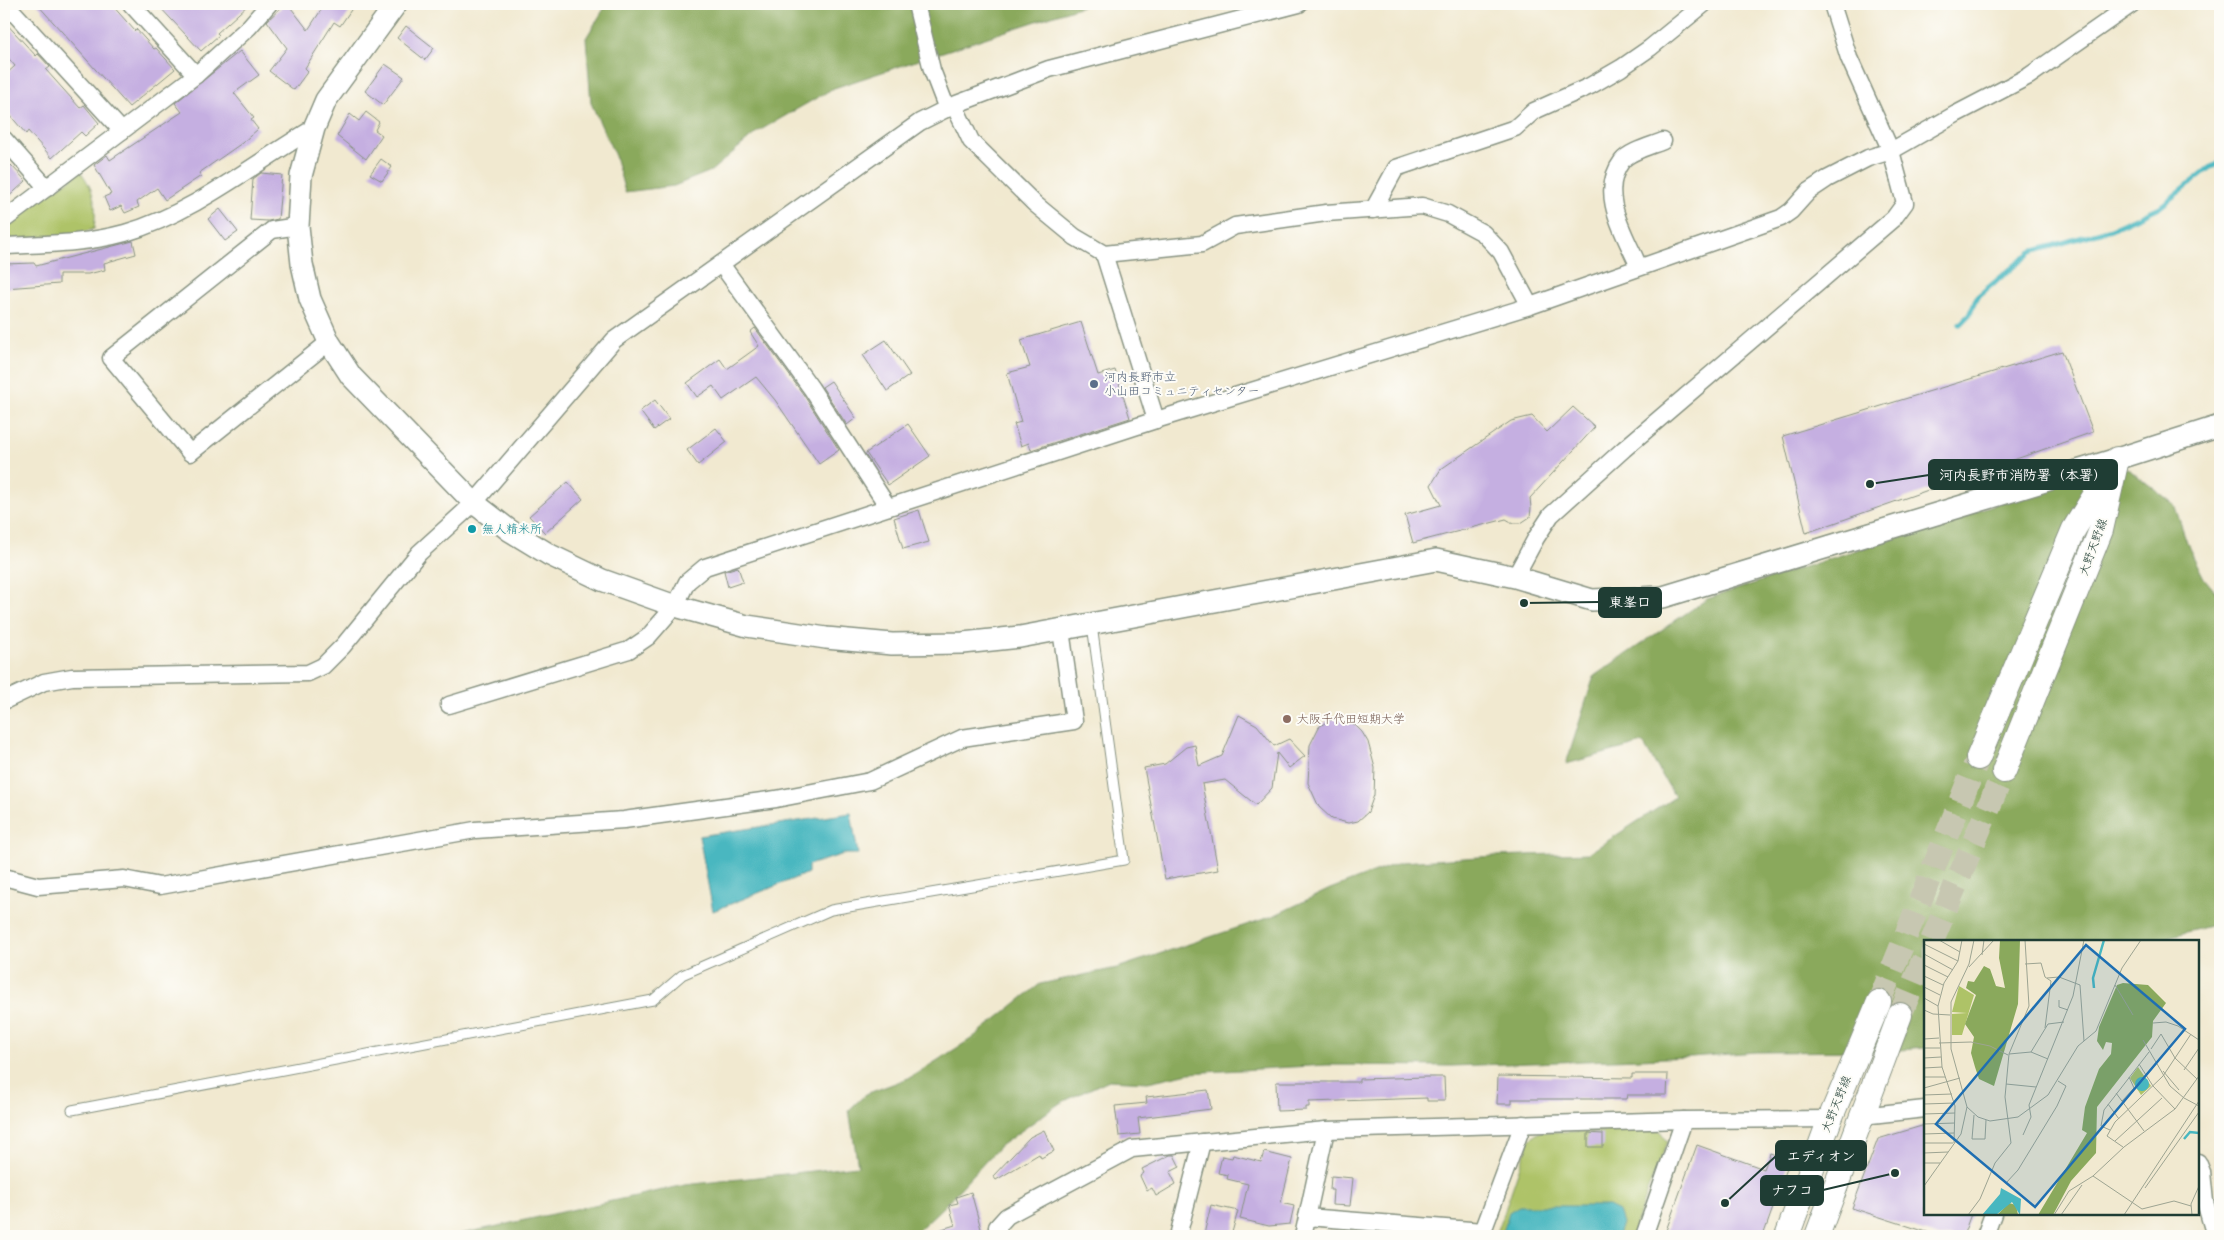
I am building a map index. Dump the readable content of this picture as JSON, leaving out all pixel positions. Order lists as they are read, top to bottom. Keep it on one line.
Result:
{"streets":{"main road":["大野天野線"]},"places":["河内長野市立 小山田コミュニティセンター","河内長野市消防署（本署）","無人精米所","東峯口","大阪千代田短期大学","ナフコ","エディオン"]}
